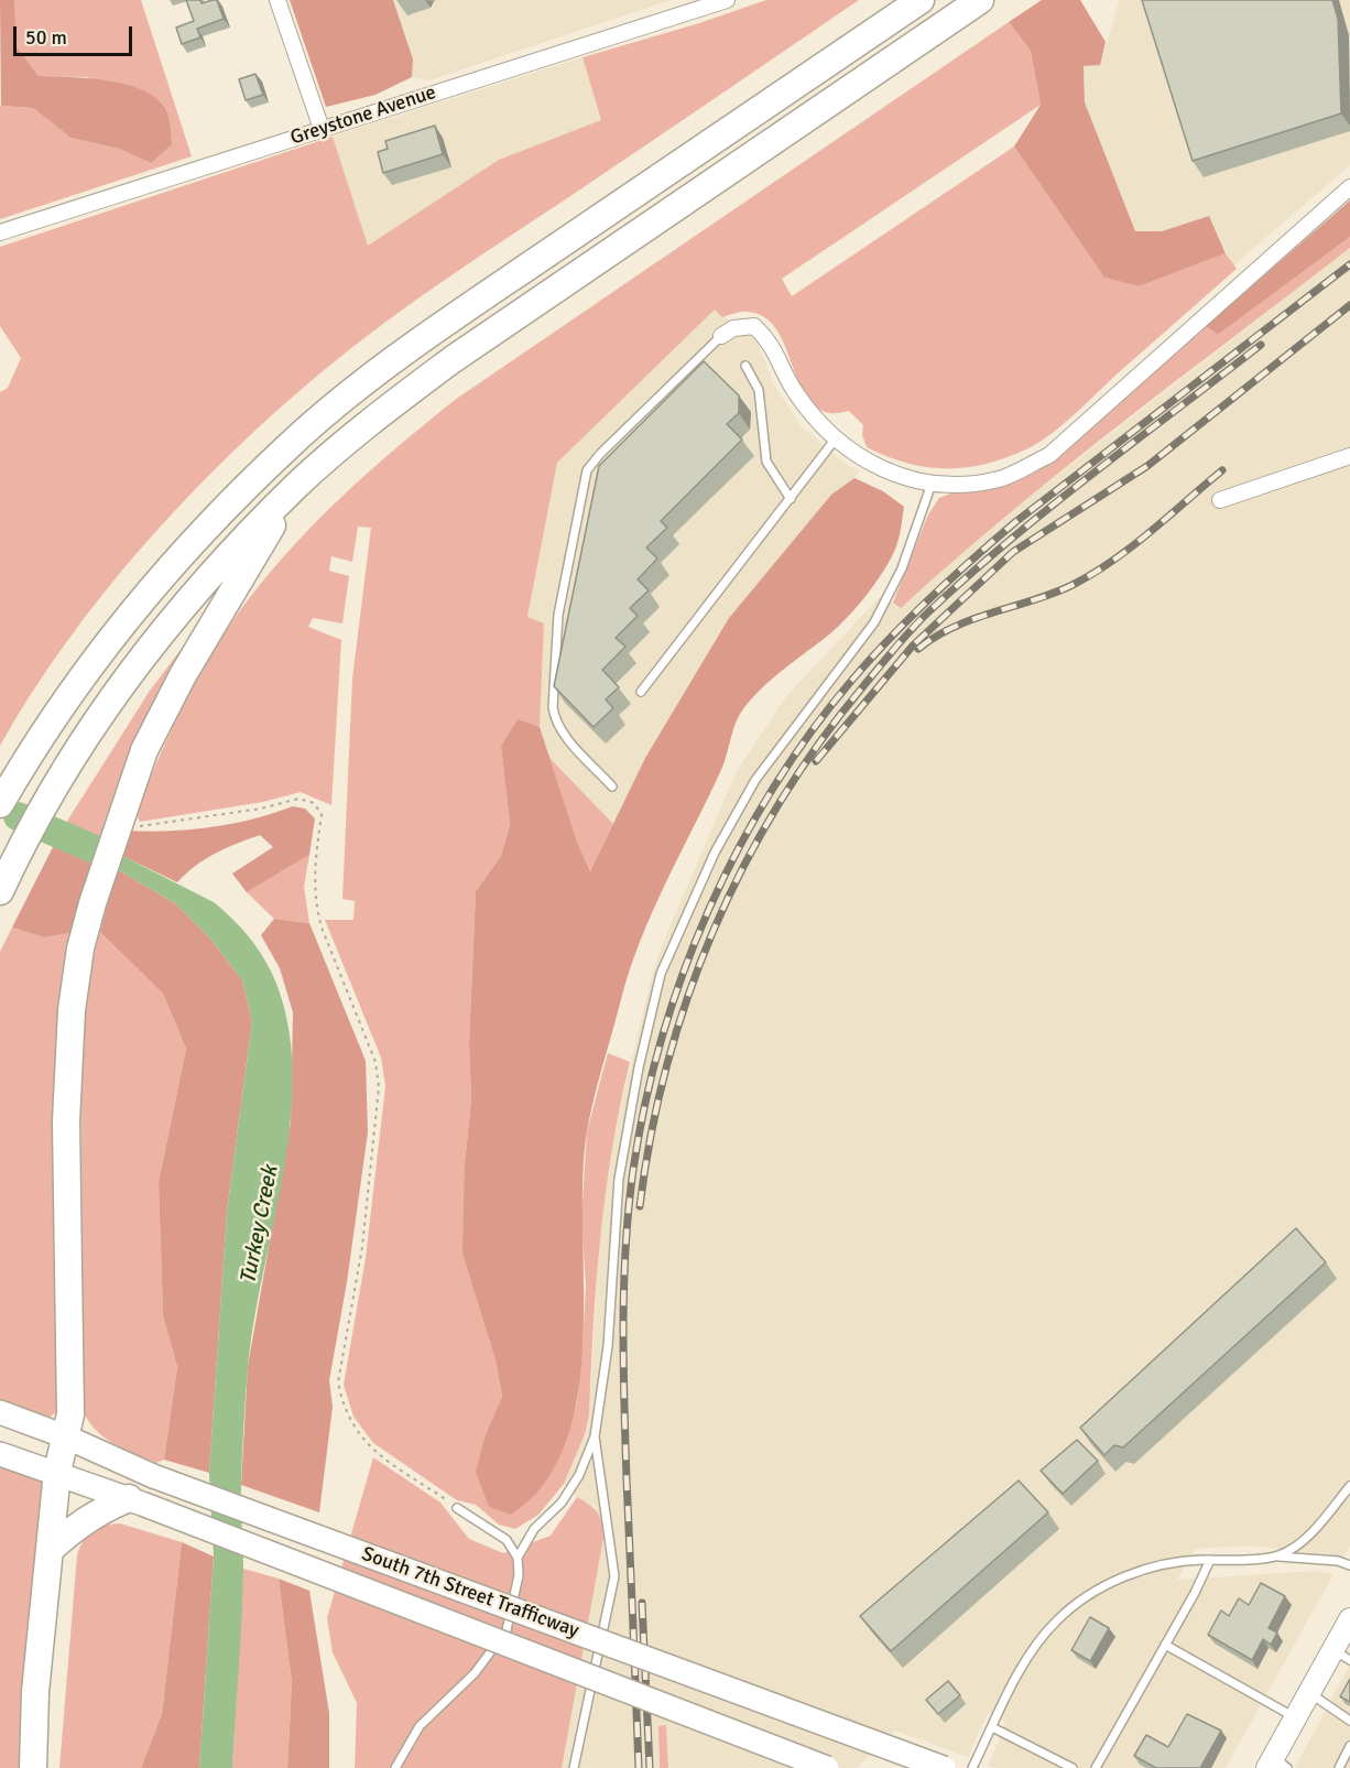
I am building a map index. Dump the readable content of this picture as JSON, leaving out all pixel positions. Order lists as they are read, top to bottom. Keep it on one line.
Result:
{"streets":{"main road":["South 7th Street Trafficway"],"street":["Greystone Avenue"]},"water":["Turkey Creek"],"scale_bar":"50 m"}
